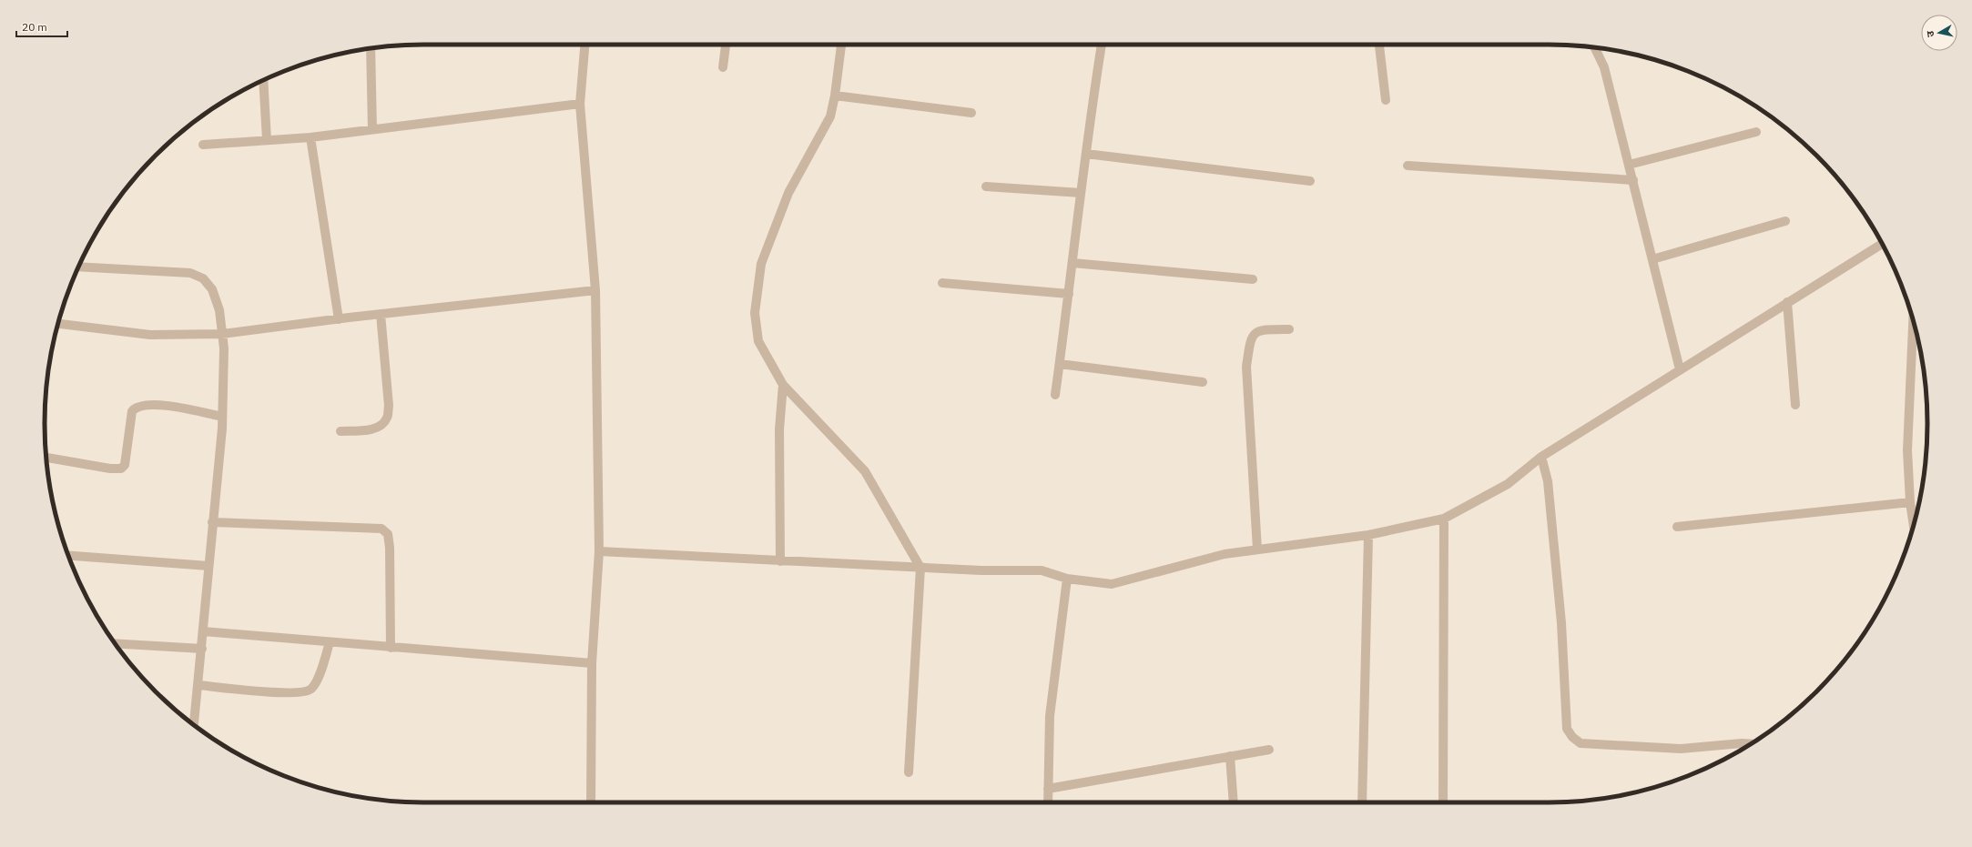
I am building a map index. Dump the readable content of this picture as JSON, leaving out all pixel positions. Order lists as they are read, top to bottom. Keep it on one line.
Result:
{"scale_bar":"20 m","north":"left"}
